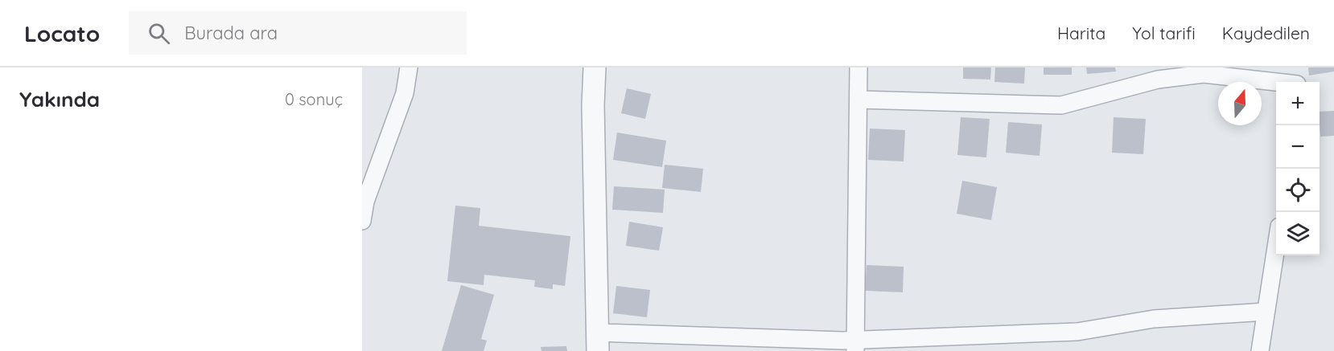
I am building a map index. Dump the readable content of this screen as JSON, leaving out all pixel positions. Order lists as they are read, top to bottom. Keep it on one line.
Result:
{"north":"top","page":{"header":"Locato","search":"Burada ara","nav":["Harita","Yol tarifi","Kaydedilen"],"heading":["Yakında","0 sonuç"],"map_buttons":["+","−"]}}
